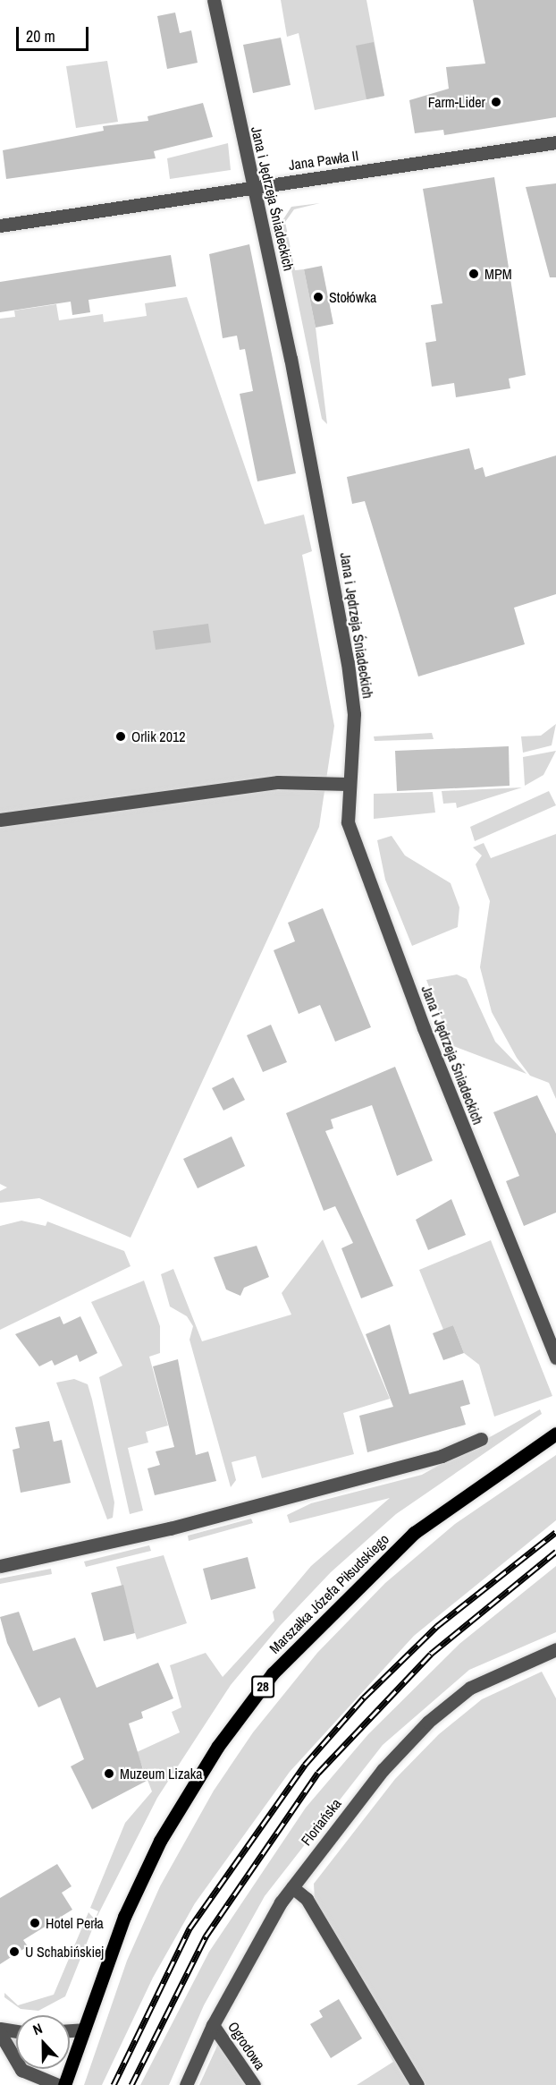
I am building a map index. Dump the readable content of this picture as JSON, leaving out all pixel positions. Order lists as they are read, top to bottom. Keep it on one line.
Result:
{"streets":{"main road":["Marszałka Józefa Piłsudskiego","28"],"street":["Jana Pawła II","Jana i Jędrzeja Śniadeckich","Floriańska","Ogrodowa"]},"crossings":[["Jana Pawła II","Jana i Jędrzeja Śniadeckich"],["Marszałka Józefa Piłsudskiego","28"],["Floriańska","Ogrodowa"]],"places":["Farm-Lider","MPM","Stołówka","Orlik 2012","Muzeum Lizaka","Hotel Perła","U Schabińskiej"],"scale_bar":"20 m","north":"top"}
